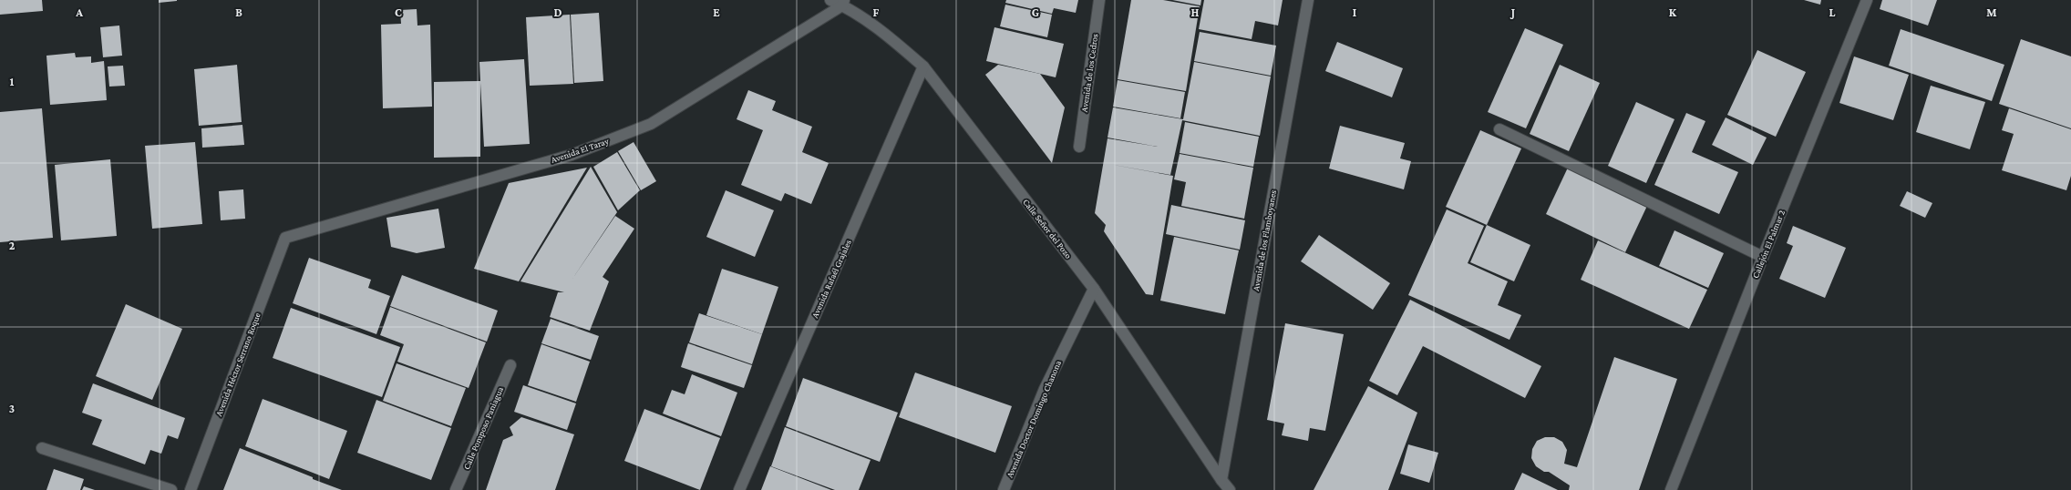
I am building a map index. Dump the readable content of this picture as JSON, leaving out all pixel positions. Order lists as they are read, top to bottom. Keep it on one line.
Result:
{"streets":{"street":["Avenida de los Cedros","Avenida El Taray","Calle Señor del Pozo","Avenida de los Flamboyanes","Callejón El Palmar 2","Avenida Rafaél Grajales","Avenida Héctor Serrano Roque","Avenida Doctor Domingo Chanona","Calle Pomposo Paniagua"]},"crossings":[["Avenida El Taray","Calle Señor del Pozo"],["Avenida El Taray","Avenida Héctor Serrano Roque"],["Calle Señor del Pozo","Avenida de los Flamboyanes"],["Calle Señor del Pozo","Avenida Rafaél Grajales"],["Calle Señor del Pozo","Avenida Doctor Domingo Chanona"]],"grid":{"columns":["A","B","C","D","E","F","G","H","I","J","K","L","M"],"rows":["1","2","3"]}}
